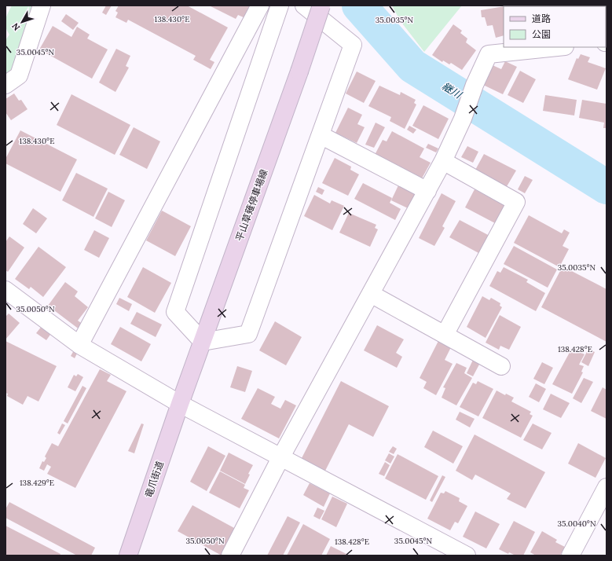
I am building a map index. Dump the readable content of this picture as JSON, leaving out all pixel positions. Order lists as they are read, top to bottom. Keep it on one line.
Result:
{"streets":{"main road":["平山草薙停車場線","竜爪街道"]},"crossings":[["平山草薙停車場線","竜爪街道"]],"water":["継川"],"legend":["道路","公園"],"north":"bottom left","coordinates":["138.430°E","35.0035°N","35.0045°N","35.0050°N","138.428°E","138.429°E","35.0040°N"]}
